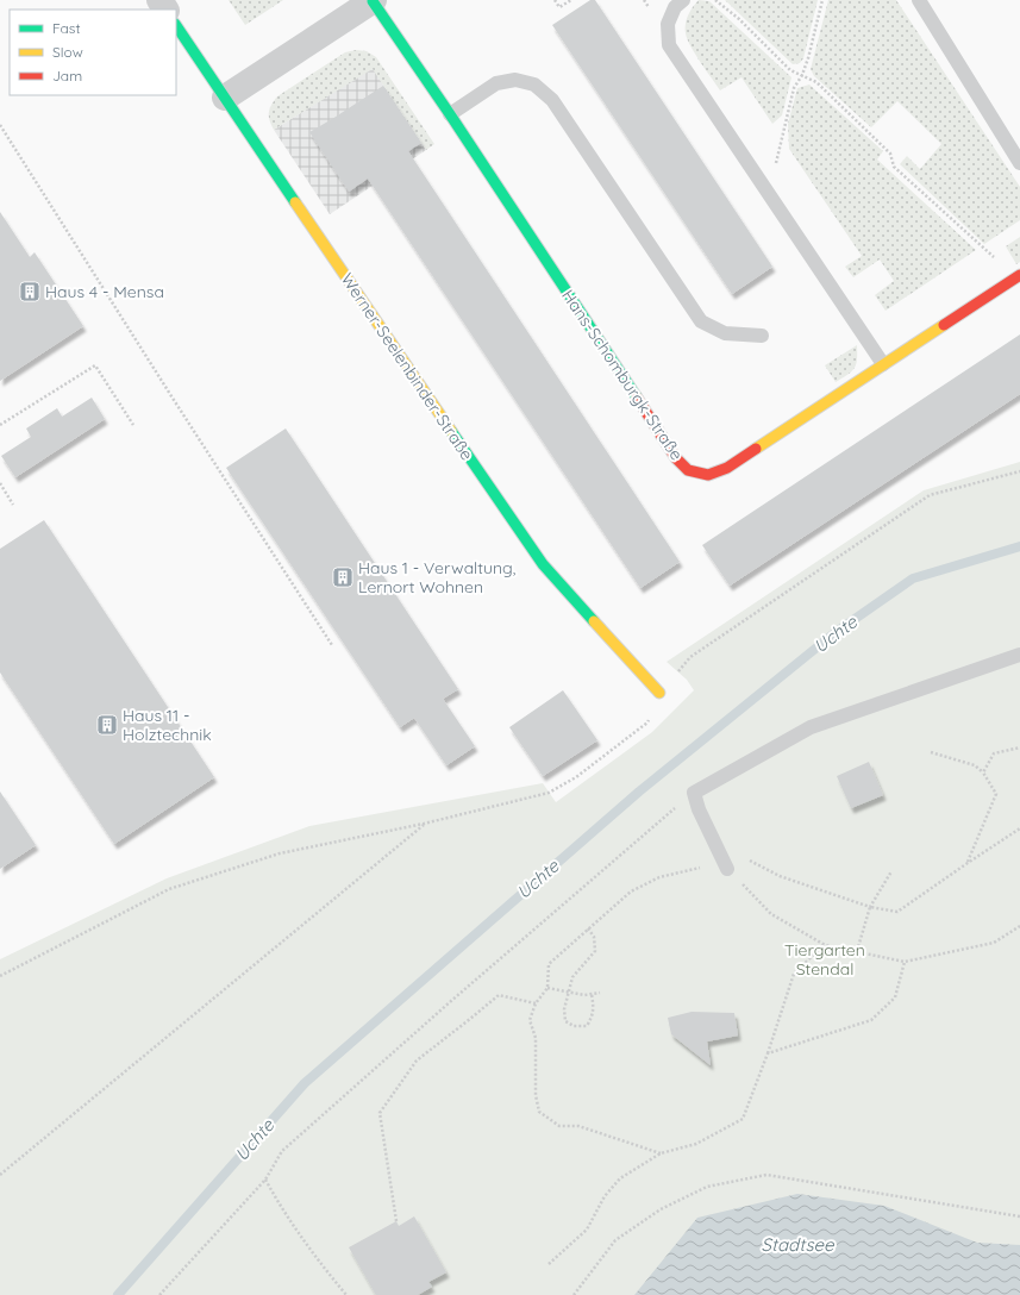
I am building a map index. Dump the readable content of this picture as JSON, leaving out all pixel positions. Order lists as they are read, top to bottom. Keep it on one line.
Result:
{"streets":{"street":["Werner-Seelenbinder-Straße","Hans-Schomburgk-Straße"]},"crossings":[["Werner-Seelenbinder-Straße","Hans-Schomburgk-Straße"]],"water":["Uchte","Stadtsee"],"parks":["Tiergarten Stendal"],"places":{"building":["Haus 4 - Mensa","Haus 1 - Verwaltung, Lernort Wohnen","Haus 11 - Holztechnik"]},"legend":["Fast","Slow","Jam"]}
